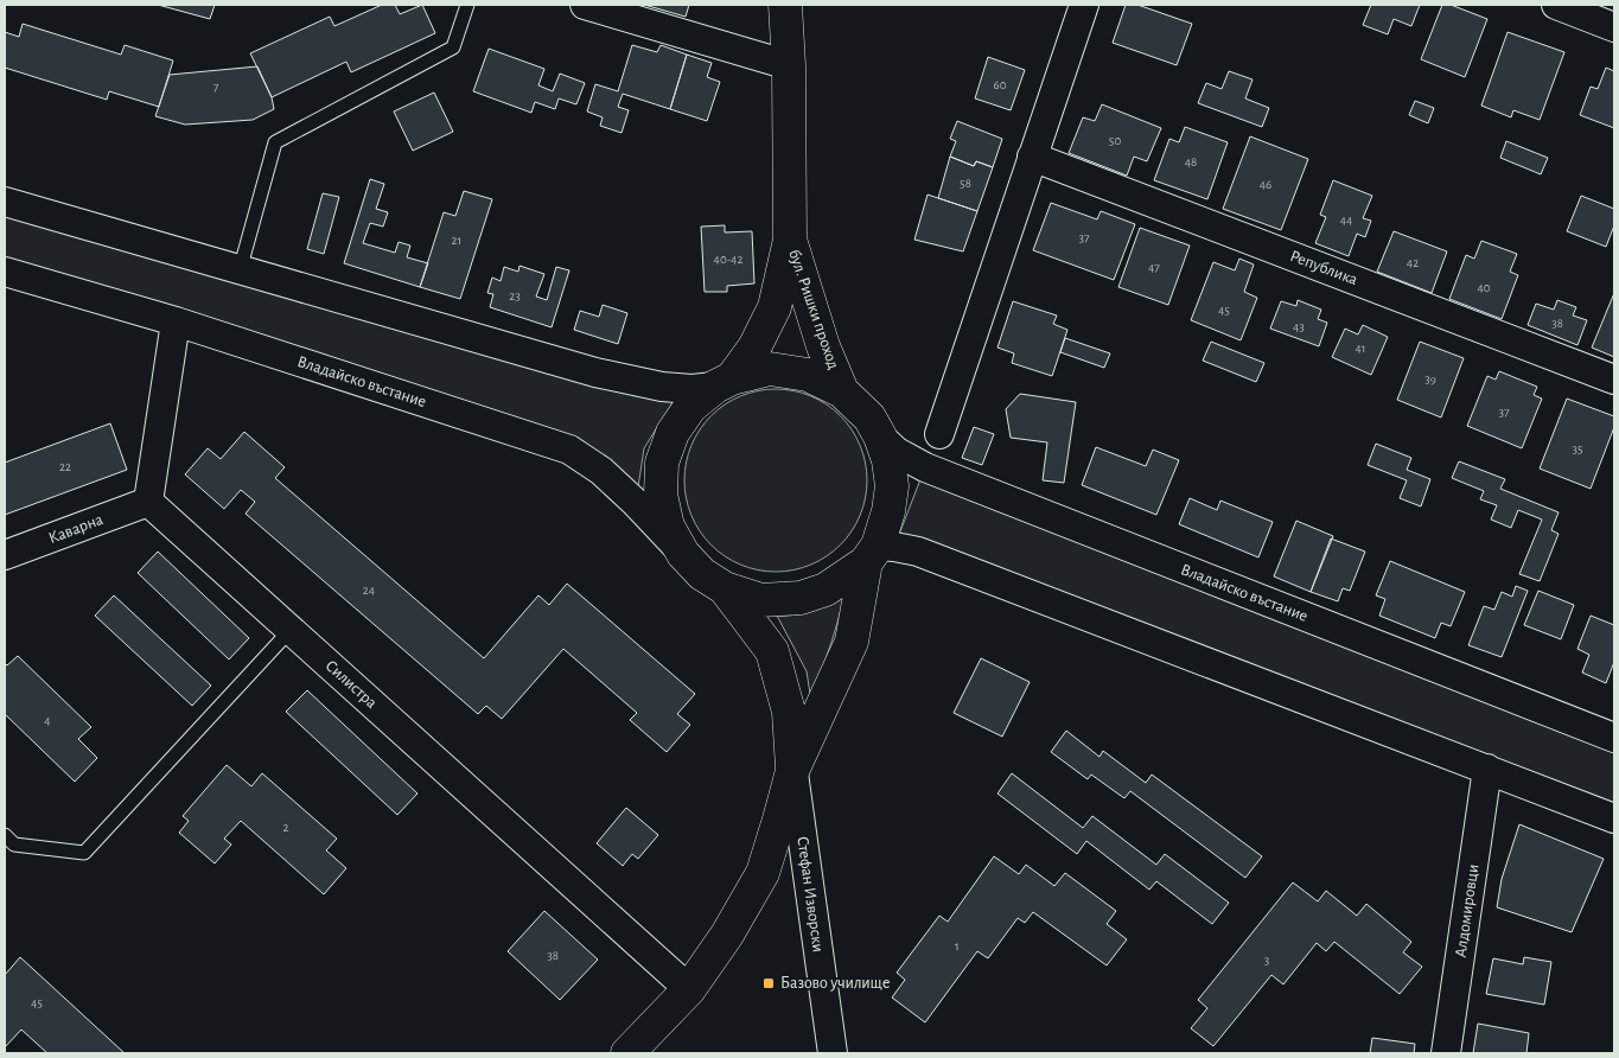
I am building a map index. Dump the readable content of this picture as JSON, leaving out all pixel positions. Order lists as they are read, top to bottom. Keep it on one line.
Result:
{"streets":{"main road":["бул. Ришки проход"],"street":["Република","Владайско въстание","Каварна","Силистра","Стефан Изворски","Алдомировци"]},"crossings":[["бул. Ришки проход","Владайско въстание"],["бул. Ришки проход","Силистра"],["бул. Ришки проход","Стефан Изворски"],["Каварна","Силистра"]],"places":{"transit":["Базово училище"]},"house_numbers":["60","7","50","48","58","46","44","37","21","40-42","42","47","40","23","45","38","43","41","39","37","35","22","24","4","2","1","38","3","45"]}
